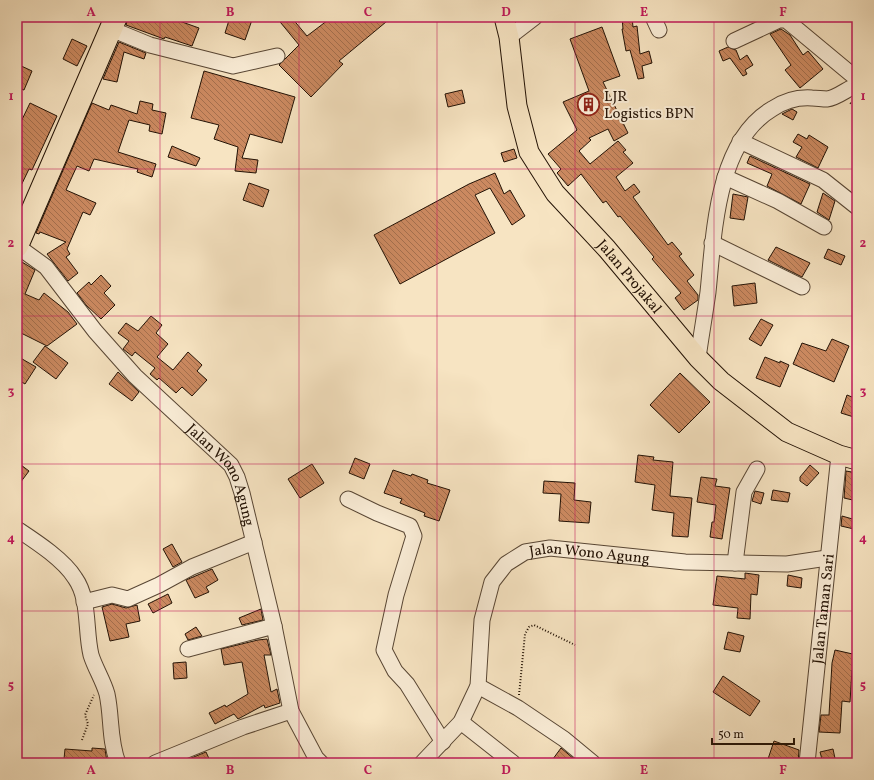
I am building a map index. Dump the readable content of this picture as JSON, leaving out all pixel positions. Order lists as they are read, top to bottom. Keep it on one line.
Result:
{"streets":{"main road":["Jalan Projakal"],"street":["Jalan Wono Agung","Jalan Taman Sari"]},"crossings":[["Jalan Projakal","Jalan Taman Sari"],["Jalan Wono Agung","Jalan Taman Sari"]],"places":{"building":["LJR Logistics BPN"]},"scale_bar":"50 m","grid":{"columns":["A","B","C","D","E","F"],"rows":["1","2","3","4","5"]}}
